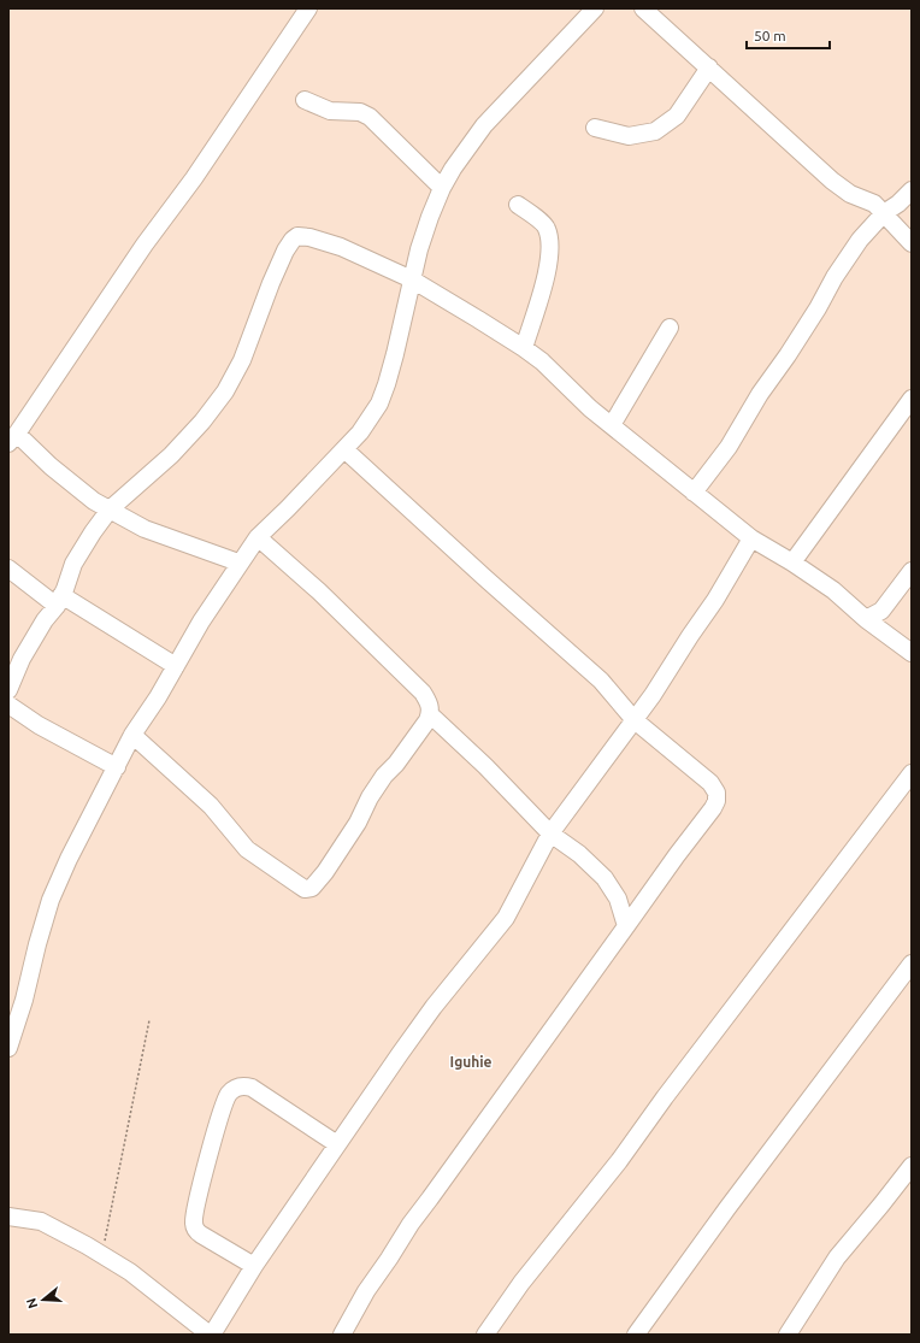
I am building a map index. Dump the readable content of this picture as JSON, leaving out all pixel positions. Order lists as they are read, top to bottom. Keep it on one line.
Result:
{"districts":["Iguhie"],"scale_bar":"50 m","north":"left"}
